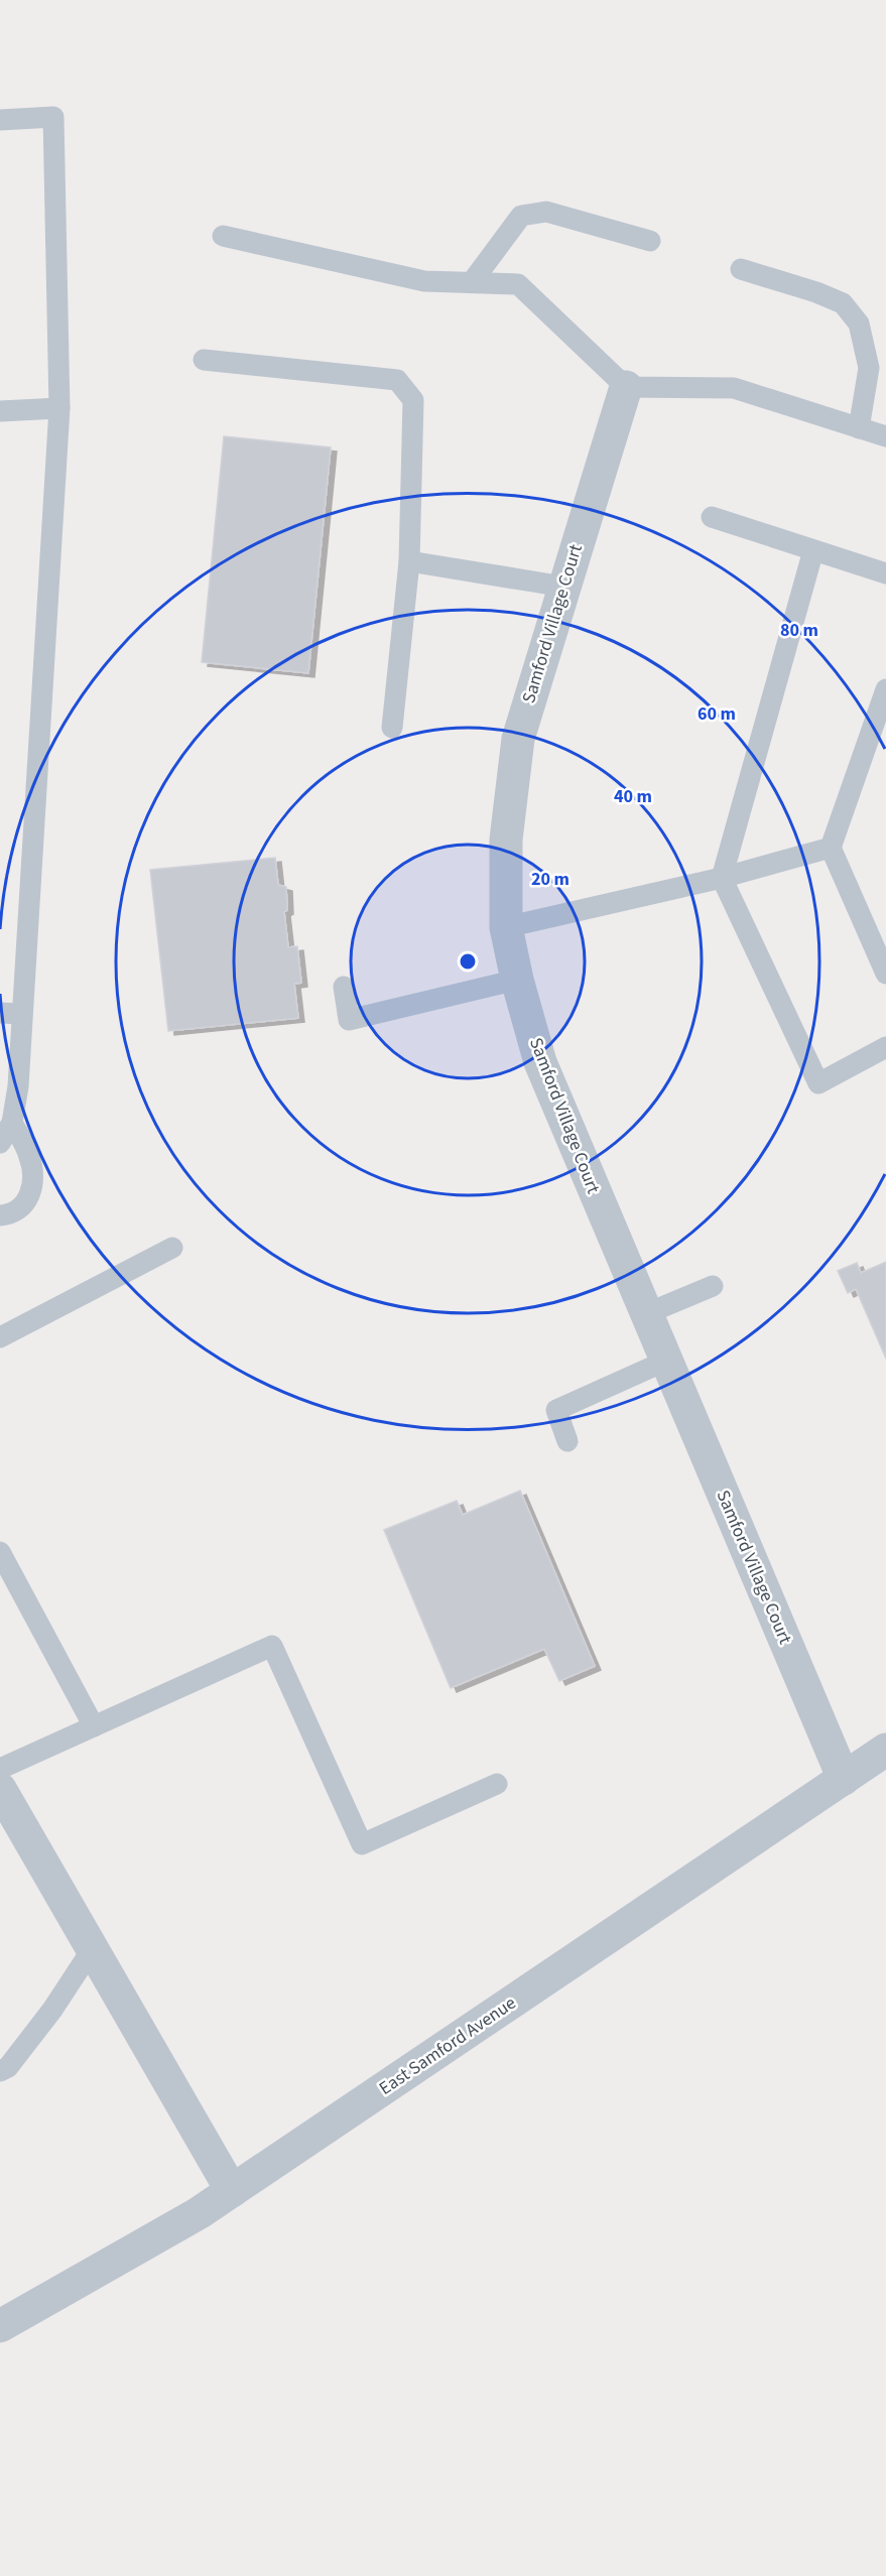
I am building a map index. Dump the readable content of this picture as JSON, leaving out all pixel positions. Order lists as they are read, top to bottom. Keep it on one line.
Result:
{"streets":{"street":["Samford Village Court","East Samford Avenue"]},"crossings":[["Samford Village Court","East Samford Avenue"]],"rings":["80 m","60 m","40 m","20 m"]}
